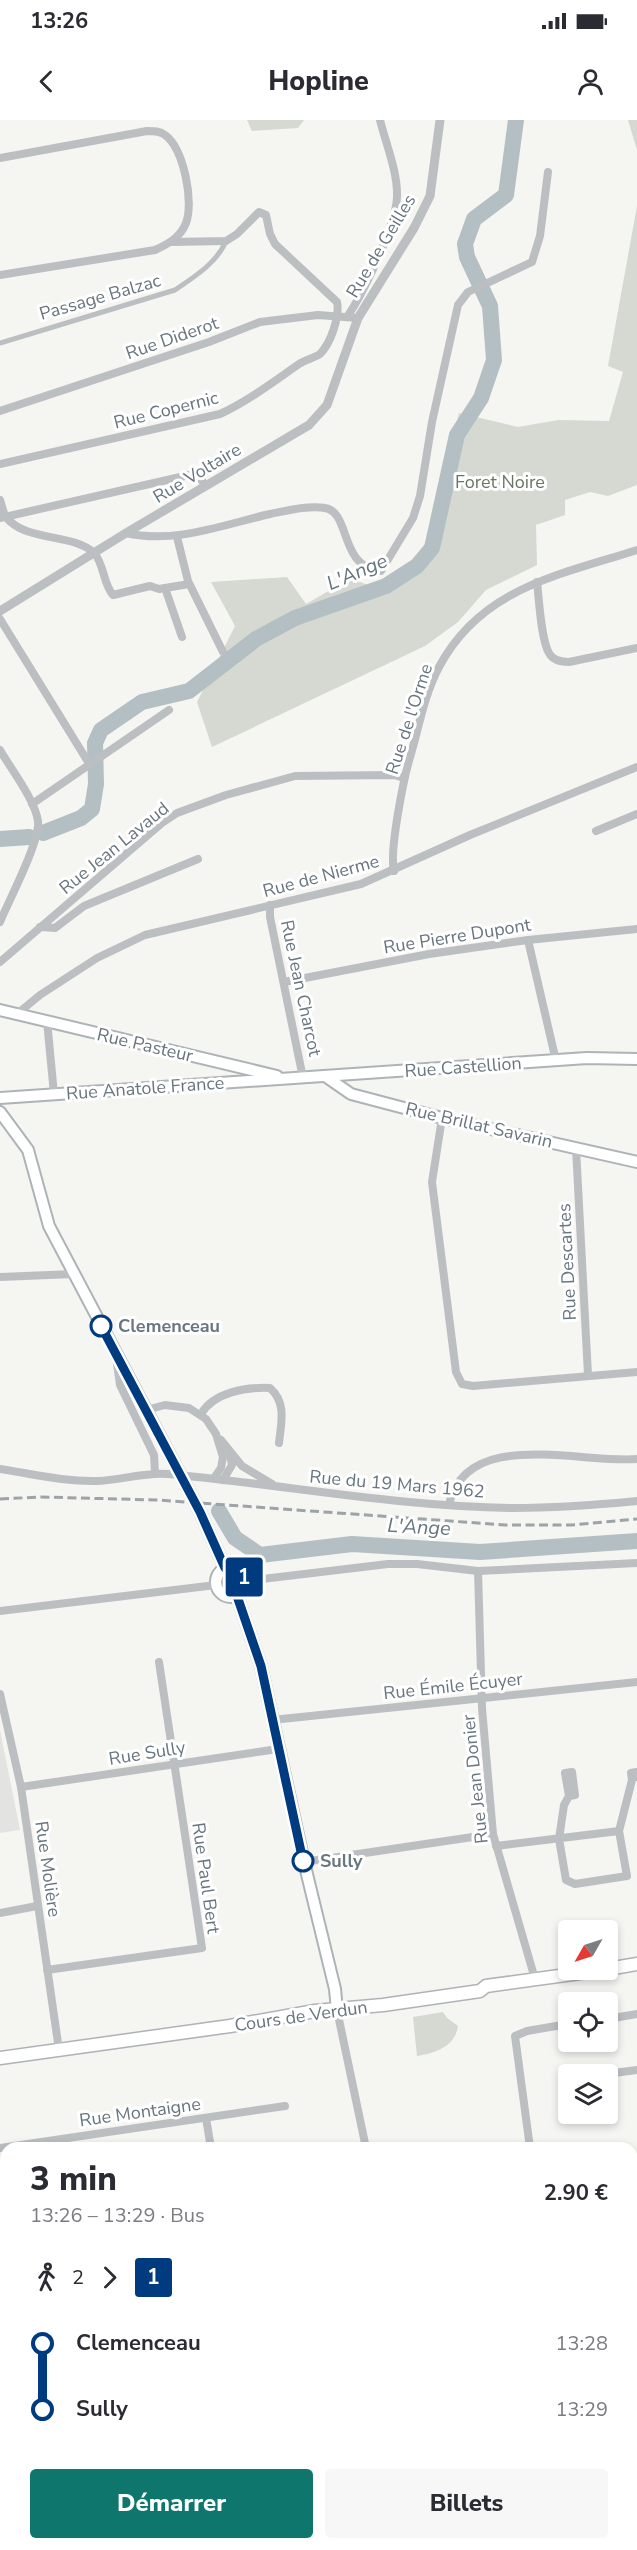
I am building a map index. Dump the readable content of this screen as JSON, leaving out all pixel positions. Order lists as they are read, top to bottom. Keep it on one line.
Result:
{"streets":{"main road":["Rue Pasteur","Rue Castellion","Rue Anatole France","Rue Brillat Savarin","Cours de Verdun"],"street":["Rue de Geilles","Passage Balzac","Rue Diderot","Rue Copernic","Rue Voltaire","Rue de l'Orme","Rue Jean Lavaud","Rue de Nierme","Rue Pierre Dupont","Rue Jean Charcot","Rue Descartes","Rue du 19 Mars 1962","Rue Émile Écuyer","Rue Sully","Rue Jean Donier","Rue Molière","Rue Paul Bert","Rue Montaigne"]},"crossings":[["Rue de Geilles","Rue Diderot"],["Rue de Geilles","Rue Voltaire"],["Passage Balzac","Rue Diderot"],["Passage Balzac","Rue Copernic"],["Rue Diderot","Rue Copernic"],["Rue Diderot","Rue Voltaire"],["Rue de l'Orme","Rue Jean Lavaud"],["Rue de l'Orme","Rue de Nierme"],["Rue de Nierme","Rue Jean Charcot"],["Rue de Nierme","Rue Pasteur"],["Rue Pierre Dupont","Rue Jean Charcot"],["Rue Jean Charcot","Rue Castellion"],["Rue Pasteur","Rue Castellion"],["Rue Pasteur","Rue Anatole France"],["Rue Castellion","Rue Anatole France"],["Rue Castellion","Rue Brillat Savarin"],["Rue Brillat Savarin","Rue Descartes"],["Rue Émile Écuyer","Rue Jean Donier"],["Rue Sully","Rue Molière"],["Rue Sully","Rue Paul Bert"],["Rue Jean Donier","Cours de Verdun"],["Rue Molière","Rue Paul Bert"],["Rue Molière","Cours de Verdun"]],"water":["L'Ange"],"parks":["Foret Noire"],"places":["Clemenceau","Sully"],"lines":["bus line 1"],"north":"bottom left","page":{"status":"13:26","header":"Hopline","on_map":"1","heading":["3 min","13:26 – 13:29 · Bus","2.90 €"],"legs":["2","1"],"list":[{"name":"Clemenceau","value":"13:28"},{"name":"Sully","value":"13:29"}],"buttons":["Démarrer","Billets"]}}
